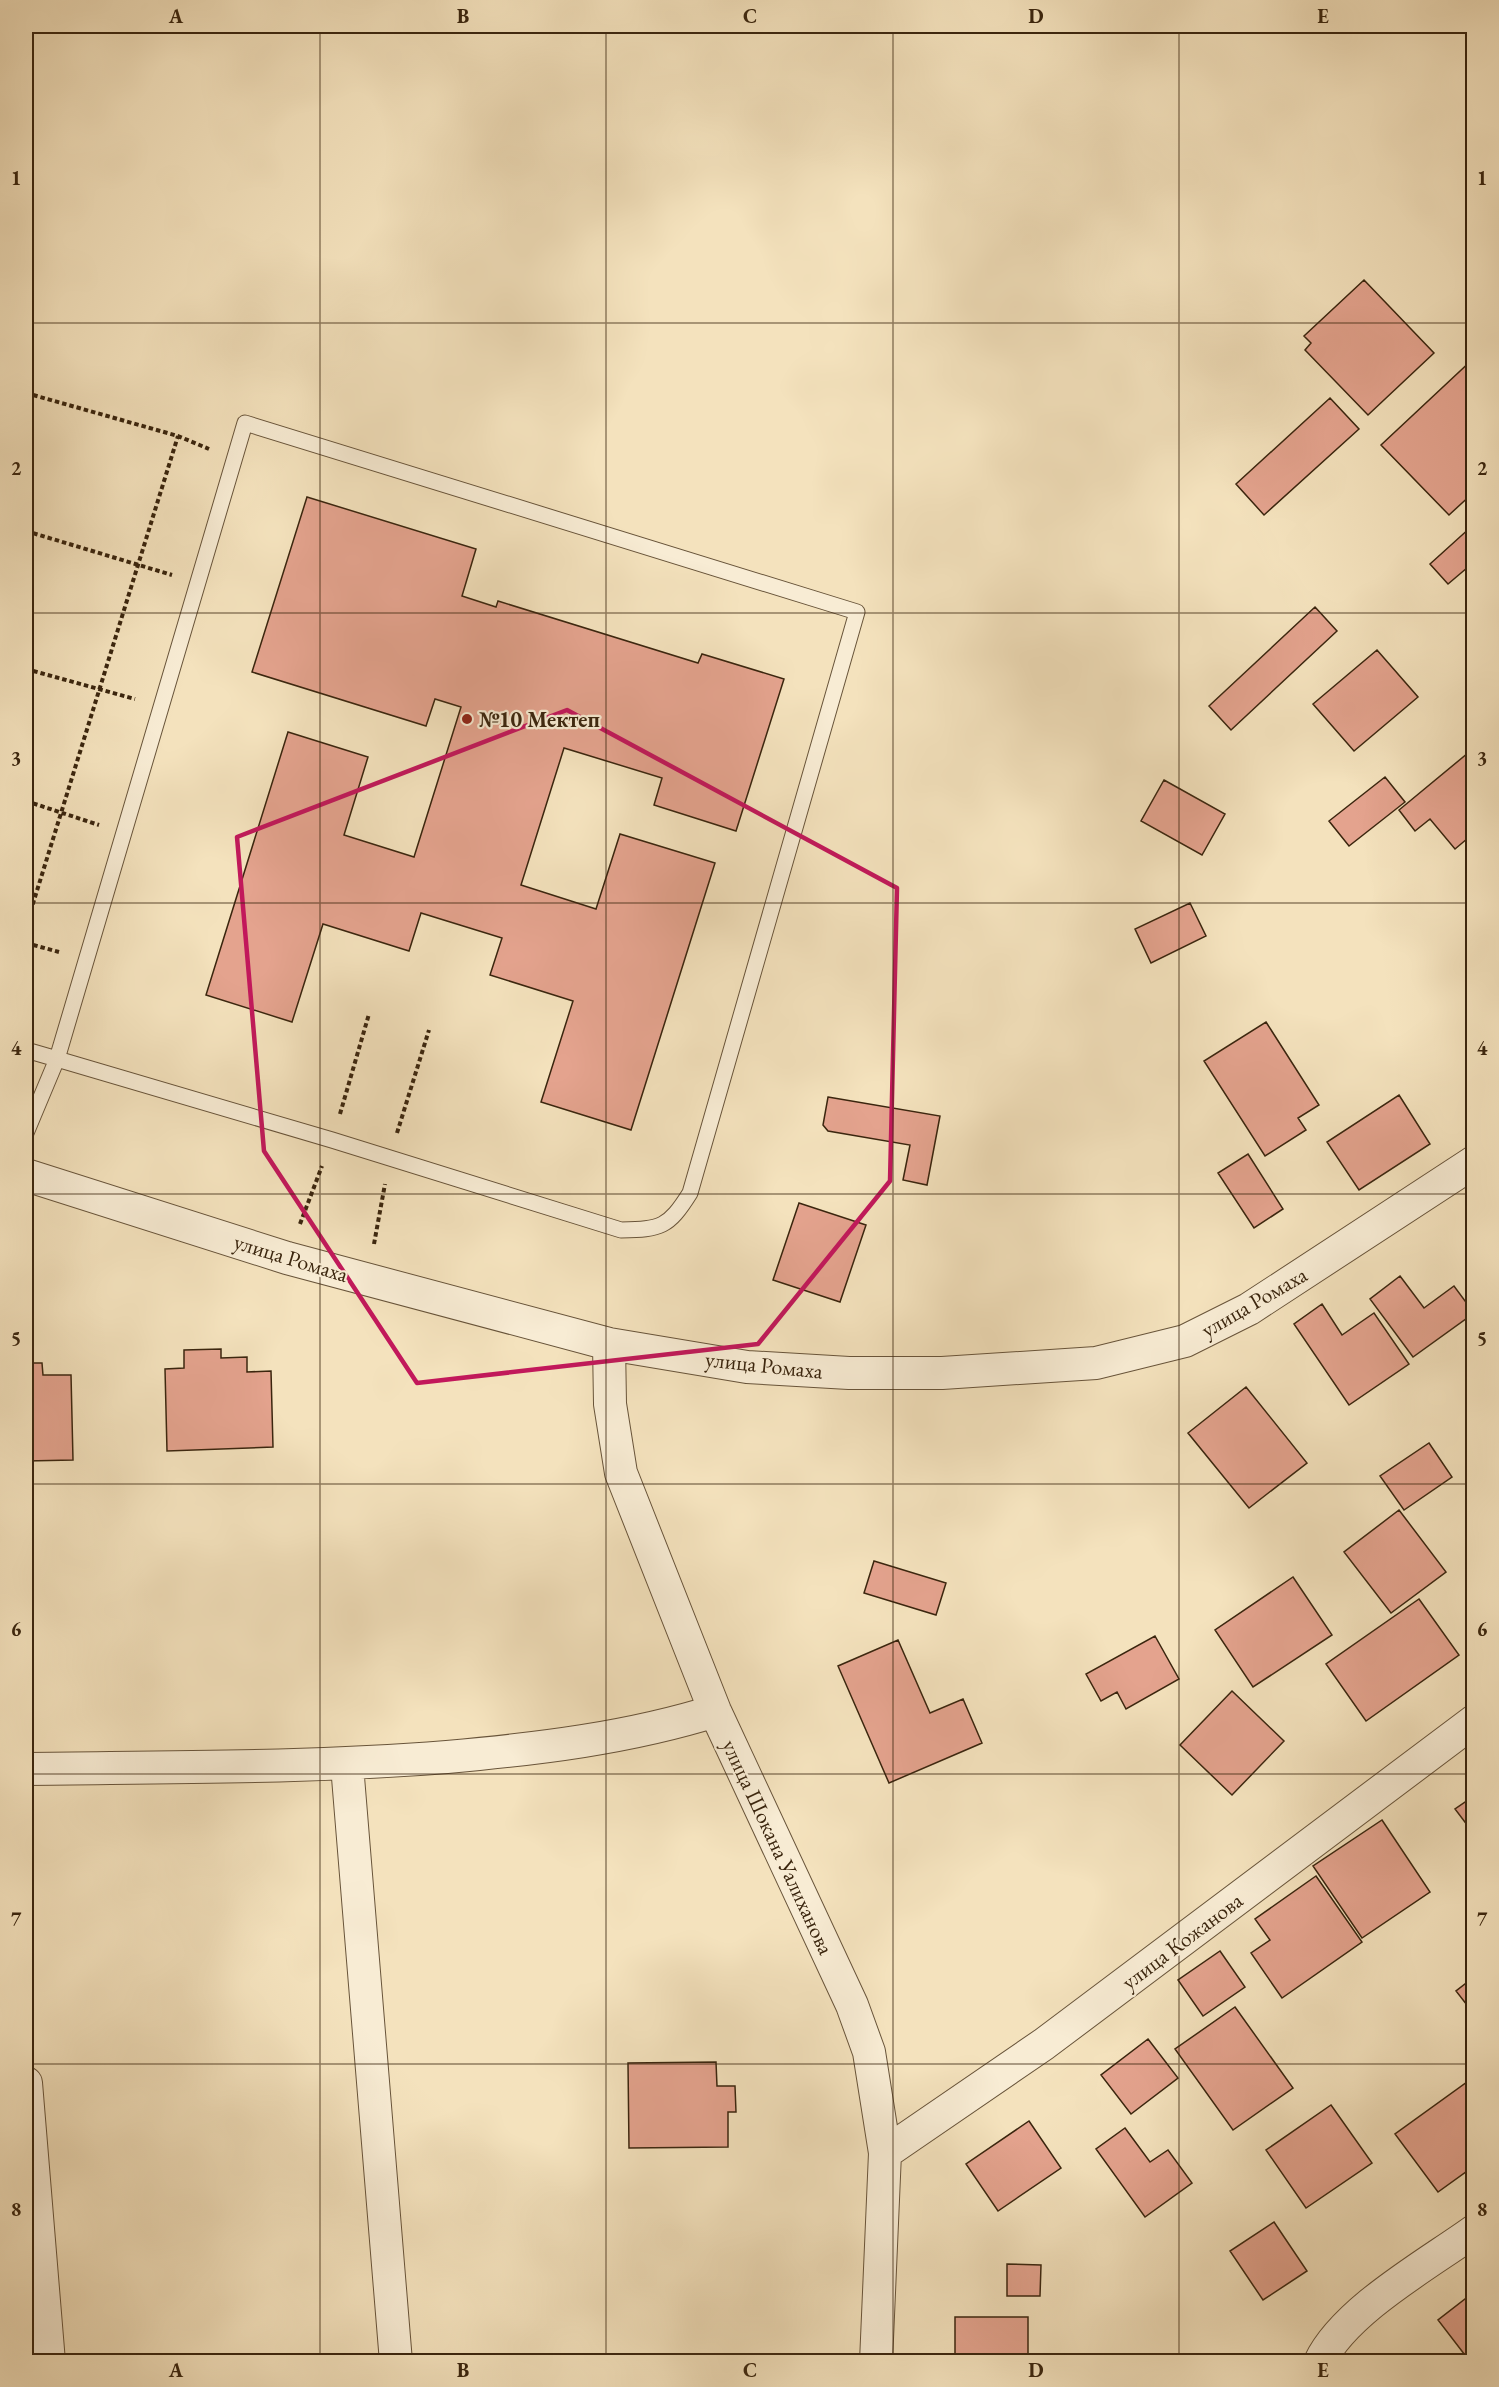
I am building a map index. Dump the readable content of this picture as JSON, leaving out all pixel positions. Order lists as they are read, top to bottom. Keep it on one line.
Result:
{"streets":{"street":["улица Ромаха","улица Шокана Уалиханова","улица Кожанова"]},"crossings":[["улица Ромаха","улица Шокана Уалиханова"],["улица Шокана Уалиханова","улица Кожанова"]],"places":["№10 Мектеп"],"grid":{"columns":["A","B","C","D","E"],"rows":["1","2","3","4","5","6","7","8"]}}
